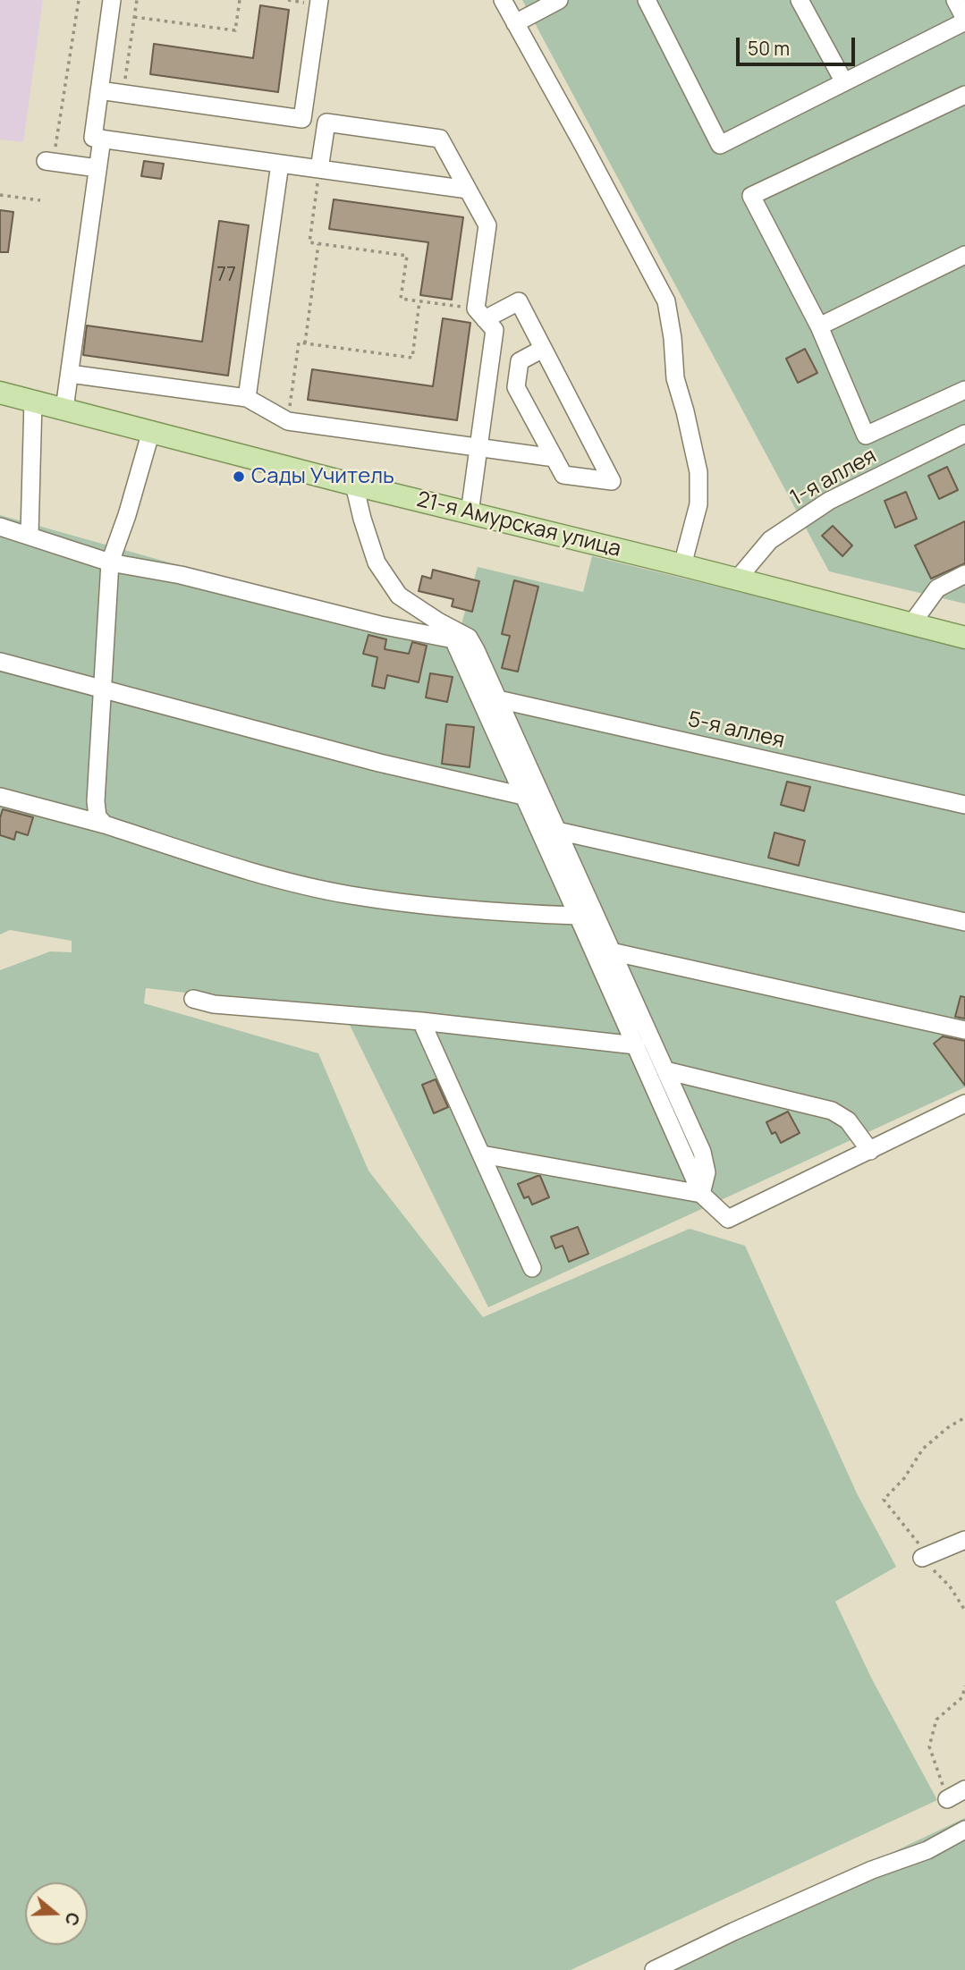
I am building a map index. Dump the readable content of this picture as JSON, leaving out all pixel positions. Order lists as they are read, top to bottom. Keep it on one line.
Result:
{"streets":{"main road":["21-я Амурская улица"],"street":["1-я аллея","5-я аллея"]},"crossings":[["1-я аллея","21-я Амурская улица"]],"places":["Сады Учитель"],"house_numbers":["77"],"scale_bar":"50 m","north":"right"}
